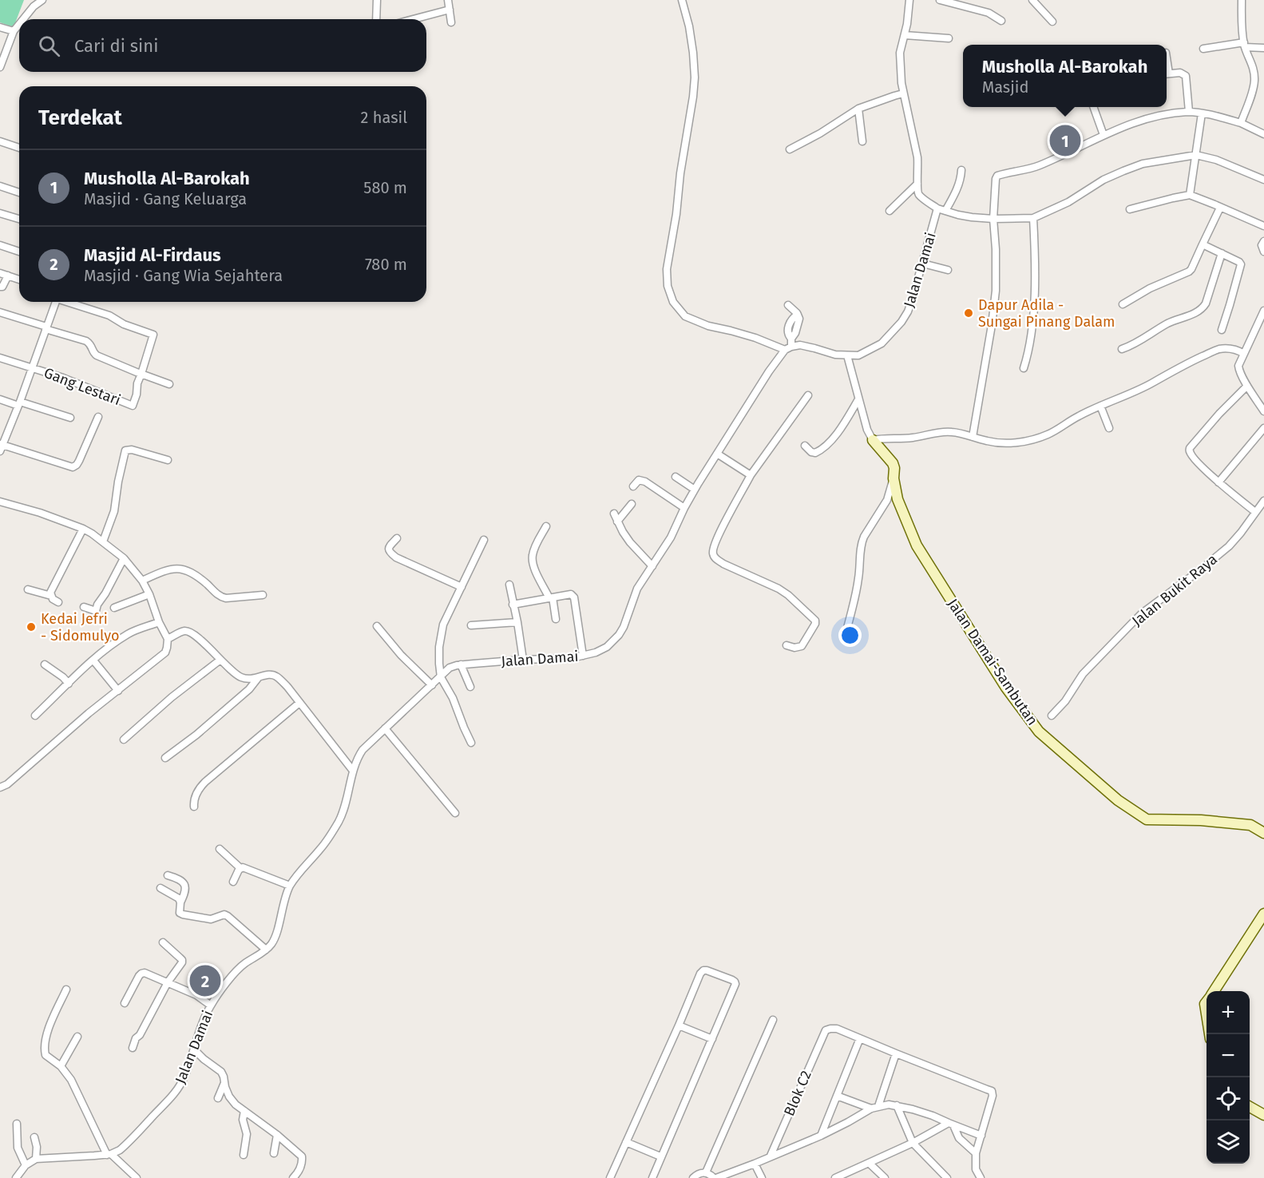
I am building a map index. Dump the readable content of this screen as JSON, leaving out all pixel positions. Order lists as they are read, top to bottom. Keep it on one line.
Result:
{"streets":{"street":["Jalan Damai","Gang Lestari","Jalan Bukit Raya","Jalan Damai-Sambutan","Blok C2"]},"places":["Dapur Adila - Sungai Pinang Dalam","Kedai Jefri - Sidomulyo"],"page":{"search":"Cari di sini","popup":["Musholla Al-Barokah","Masjid"],"heading":["Terdekat","2 hasil"],"pins":["1","2"],"list":[{"mark":"1","name":"Musholla Al-Barokah","note":"Masjid · Gang Keluarga","value":"580 m"},{"mark":"2","name":"Masjid Al-Firdaus","note":"Masjid · Gang Wia Sejahtera","value":"780 m"}],"map_buttons":["+","−"]}}
